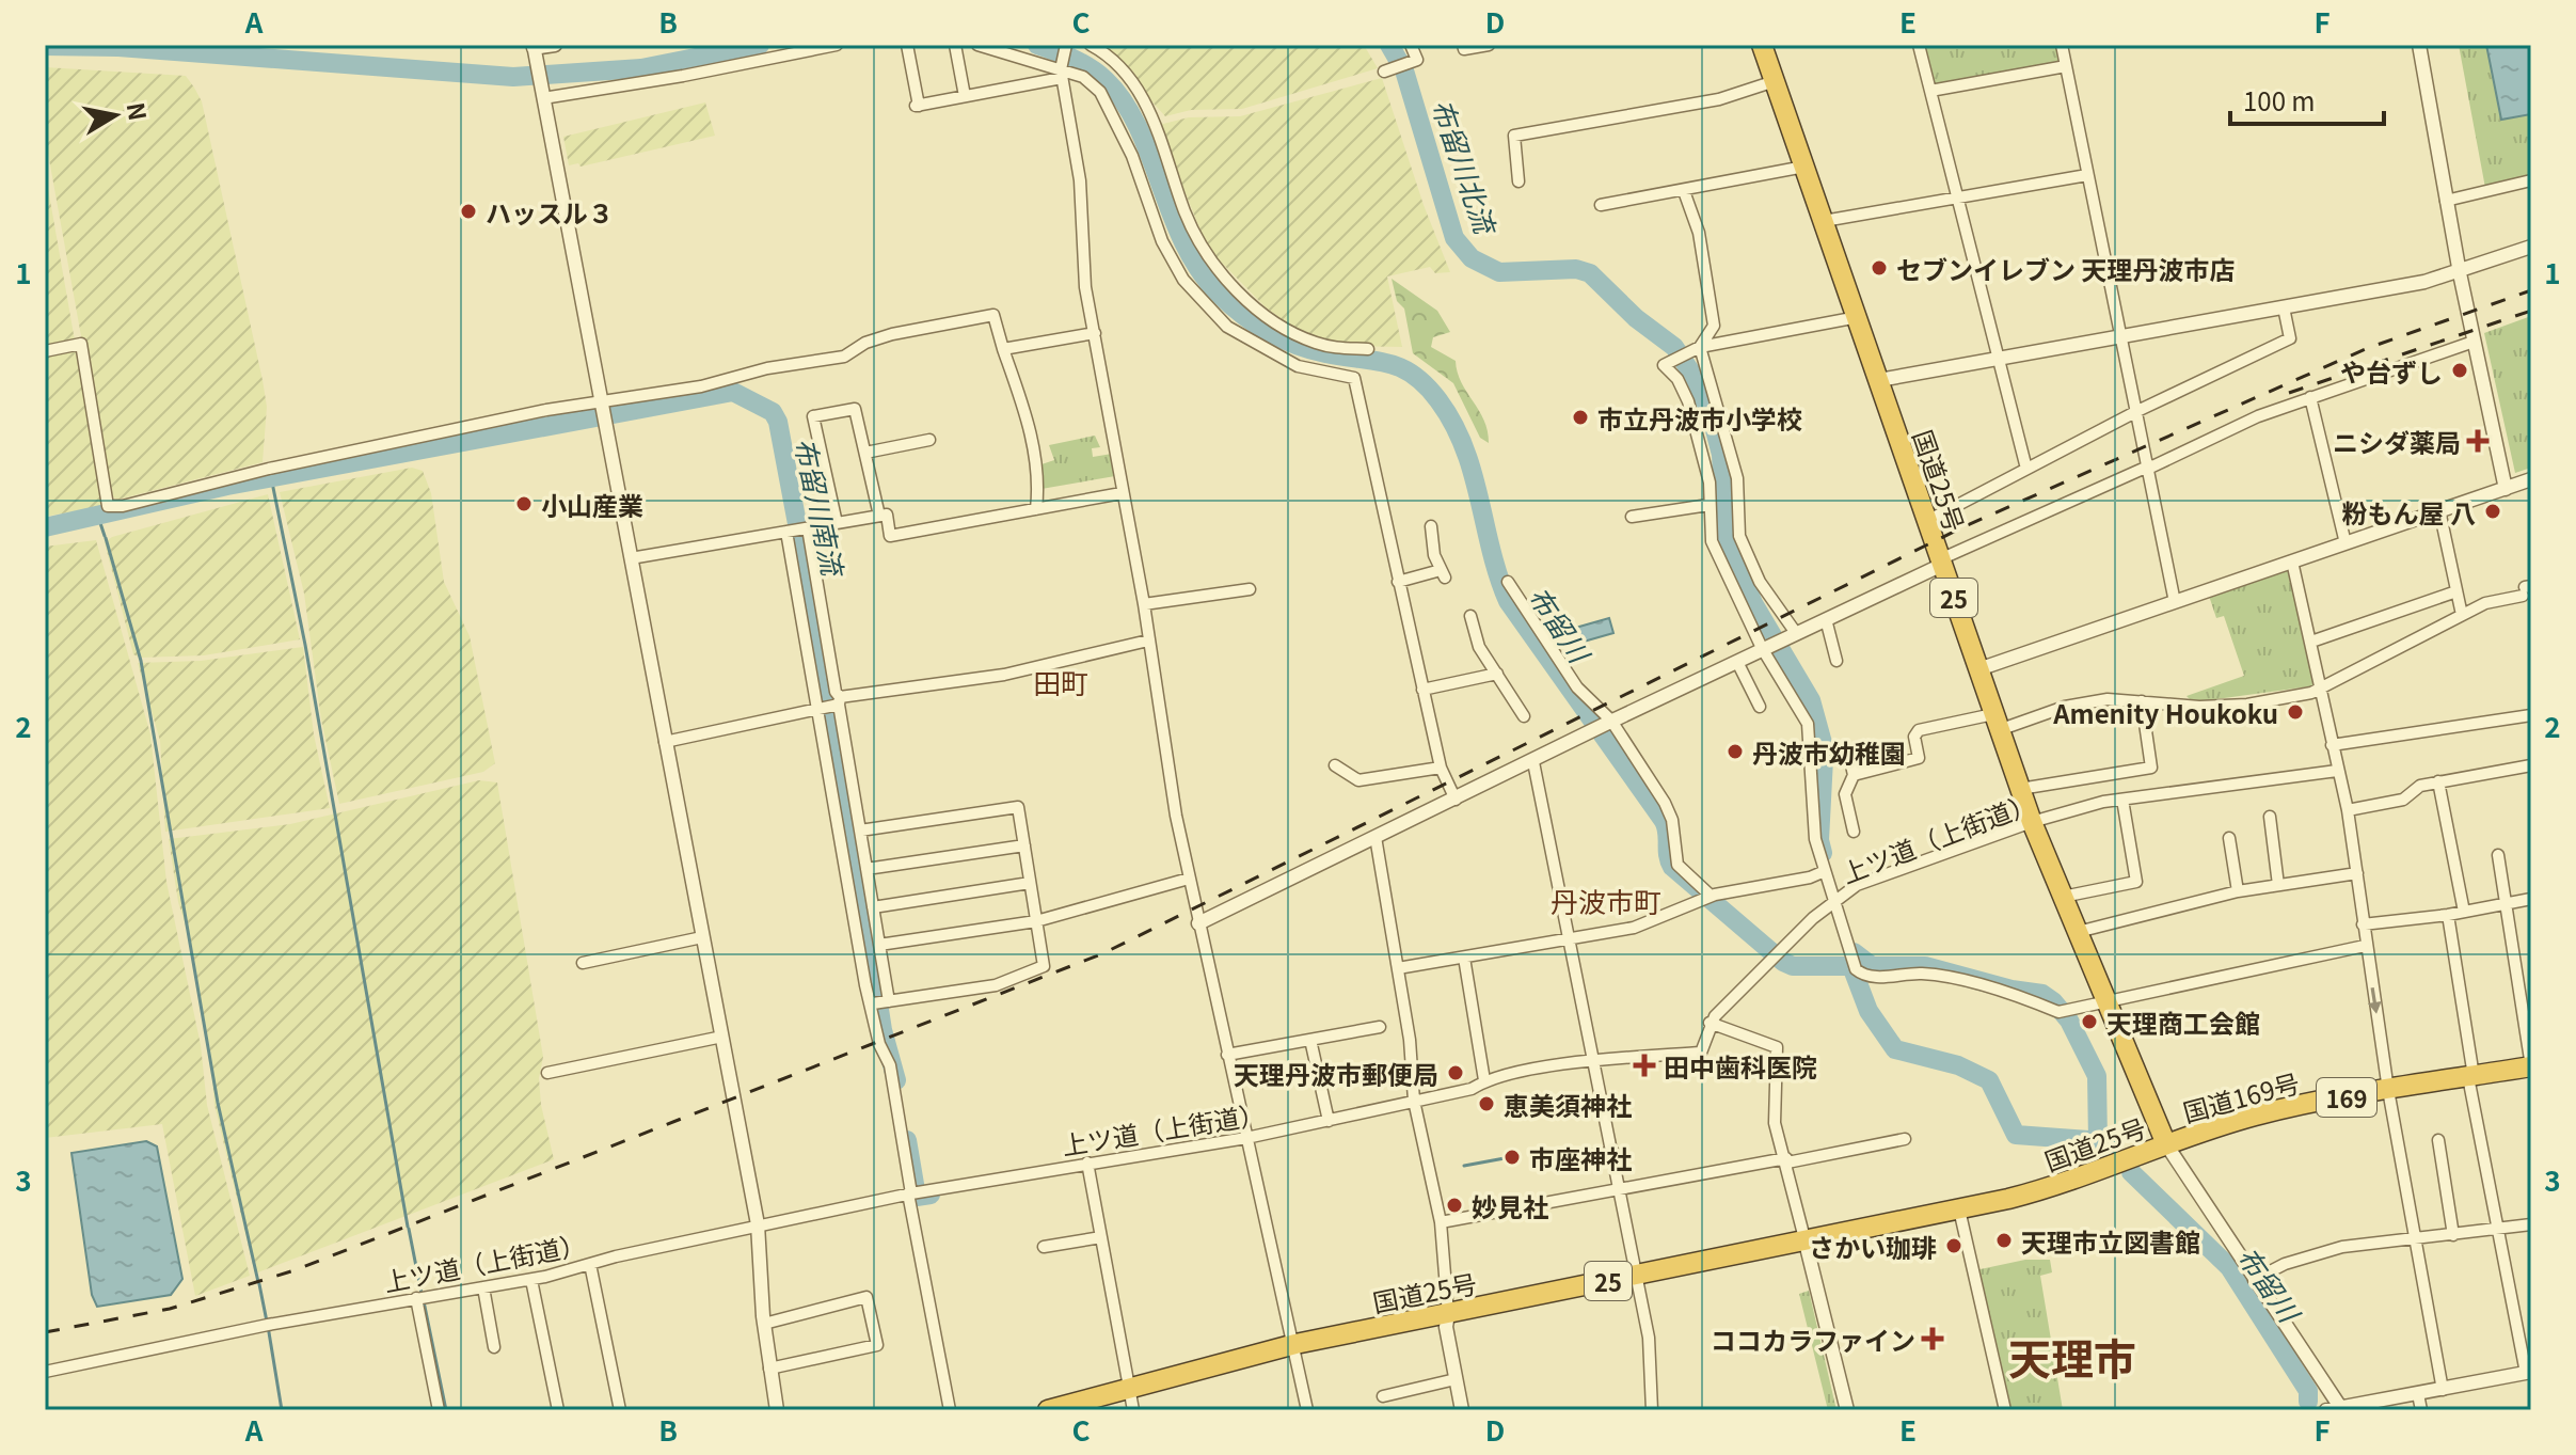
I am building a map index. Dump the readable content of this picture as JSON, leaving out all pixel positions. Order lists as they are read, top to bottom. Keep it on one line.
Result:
{"streets":{"highway":["国道25号","25","国道169号","169"],"street":["上ツ道（上街道）"]},"crossings":[["国道25号","上ツ道（上街道）"],["国道25号","国道169号"]],"districts":["田町","丹波市町","天理市"],"water":["布留川北流","布留川南流","布留川"],"places":{"other":["ハッスル３","セブンイレブン 天理丹波市店","や台ずし","市立丹波市小学校","小山産業","粉もん屋 八","Amenity Houkoku","丹波市幼稚園","天理商工会館","天理丹波市郵便局","恵美須神社","市座神社","妙見社","天理市立図書館","さかい珈琲"],"health":["ニシダ薬局","田中歯科医院","ココカラファイン"]},"scale_bar":"100 m","north":"right","grid":{"columns":["A","B","C","D","E","F"],"rows":["1","2","3"]}}
